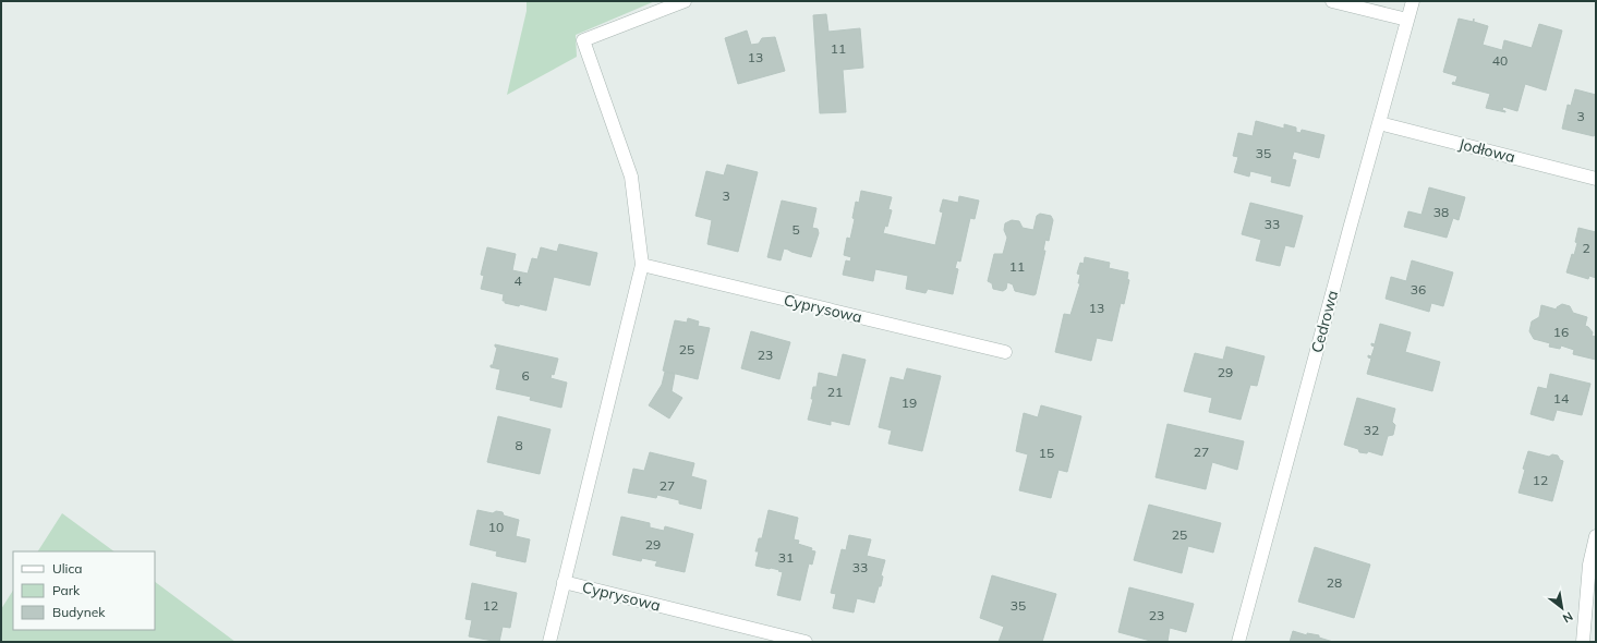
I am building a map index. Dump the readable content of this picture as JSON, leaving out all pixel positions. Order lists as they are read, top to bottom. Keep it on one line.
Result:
{"streets":{"street":["Jodłowa","Cyprysowa","Cedrowa"]},"crossings":[["Jodłowa","Cedrowa"]],"house_numbers":["11","13","40","3","35","3","38","33","5","2","11","4","36","13","16","25","23","29","6","21","14","19","32","8","27","15","12","27","10","25","29","31","33","28","12","35","23"],"legend":["Ulica","Park","Budynek"],"north":"bottom right"}
